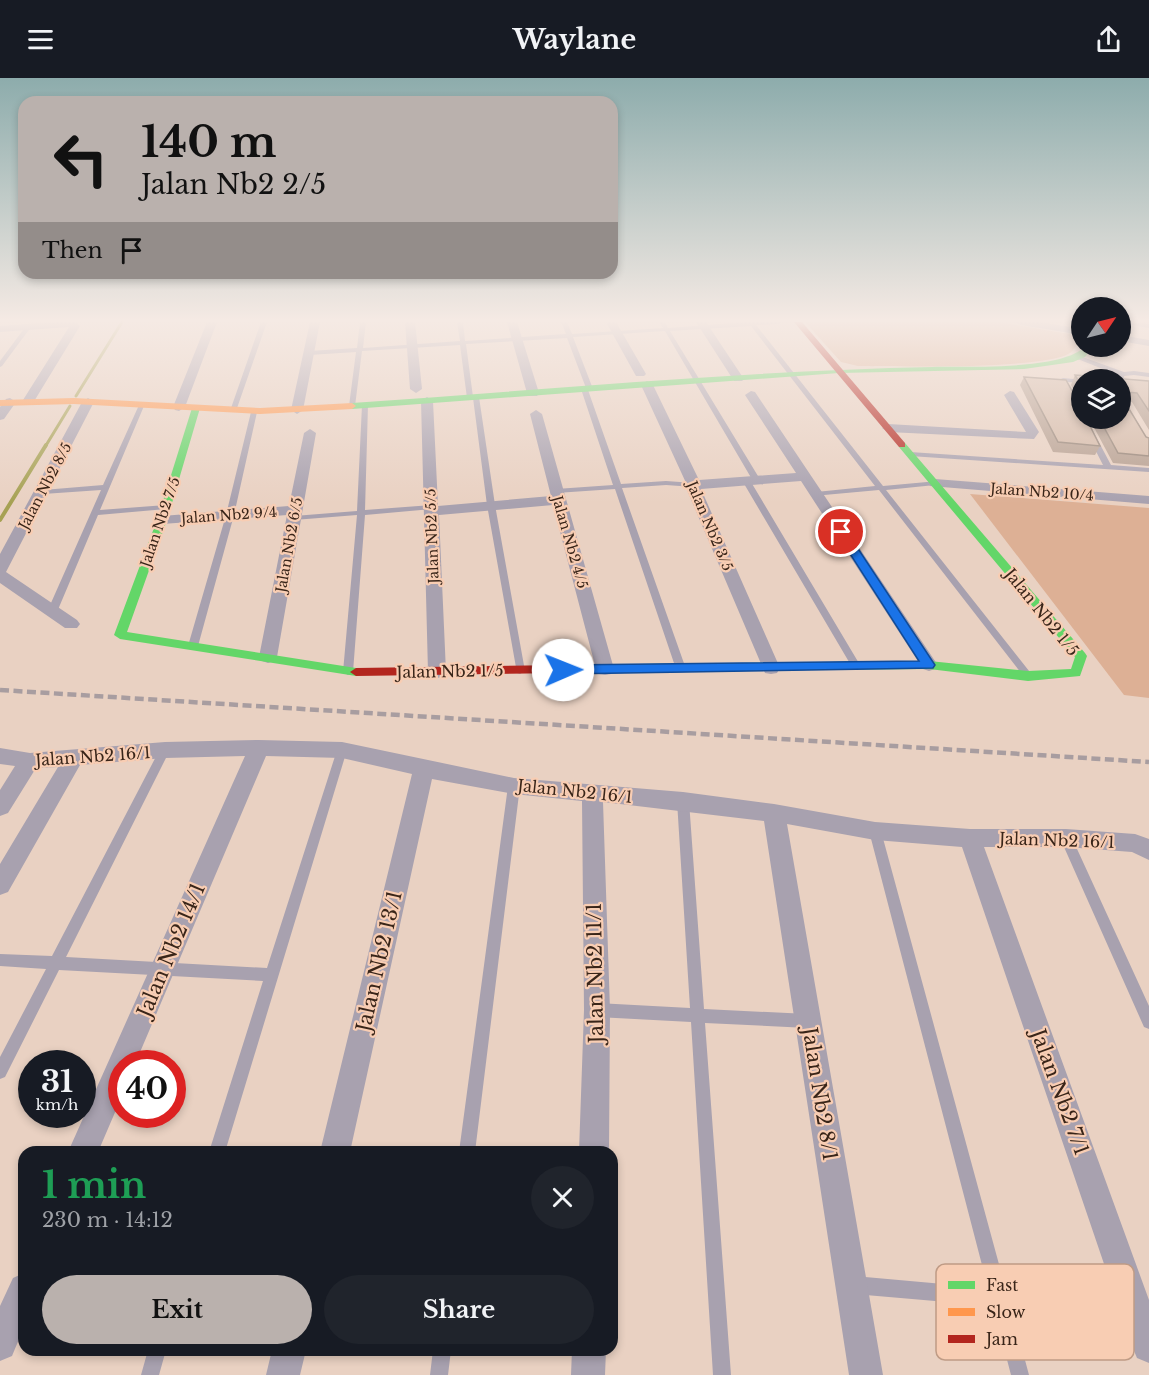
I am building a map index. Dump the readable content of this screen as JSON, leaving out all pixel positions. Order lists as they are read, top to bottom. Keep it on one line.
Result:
{"streets":{"street":["Jalan Nb2 8/5","Jalan Nb2 10/4","Jalan Nb2 9/4","Jalan Nb2 7/5","Jalan Nb2 3/5","Jalan Nb2 5/5","Jalan Nb2 4/5","Jalan Nb2 6/5","Jalan Nb2 1/5","Jalan Nb2 16/1","Jalan Nb2 14/1","Jalan Nb2 13/1","Jalan Nb2 11/1","Jalan Nb2 7/1","Jalan Nb2 8/1"]},"crossings":[["Jalan Nb2 10/4","Jalan Nb2 1/5"],["Jalan Nb2 9/4","Jalan Nb2 7/5"],["Jalan Nb2 9/4","Jalan Nb2 6/5"],["Jalan Nb2 7/5","Jalan Nb2 1/5"],["Jalan Nb2 3/5","Jalan Nb2 1/5"],["Jalan Nb2 5/5","Jalan Nb2 1/5"],["Jalan Nb2 4/5","Jalan Nb2 1/5"],["Jalan Nb2 6/5","Jalan Nb2 1/5"],["Jalan Nb2 16/1","Jalan Nb2 14/1"],["Jalan Nb2 16/1","Jalan Nb2 13/1"],["Jalan Nb2 16/1","Jalan Nb2 11/1"],["Jalan Nb2 16/1","Jalan Nb2 7/1"],["Jalan Nb2 16/1","Jalan Nb2 8/1"]],"legend":["Fast","Slow","Jam"],"north":"top right","page":{"header":"Waylane","turn":["140 m","Jalan Nb2 2/5"],"then":"Then","speed":"31 km/h","limit":"40","heading":["1 min","230 m · 14:12"],"buttons":["Exit","Share"]}}
